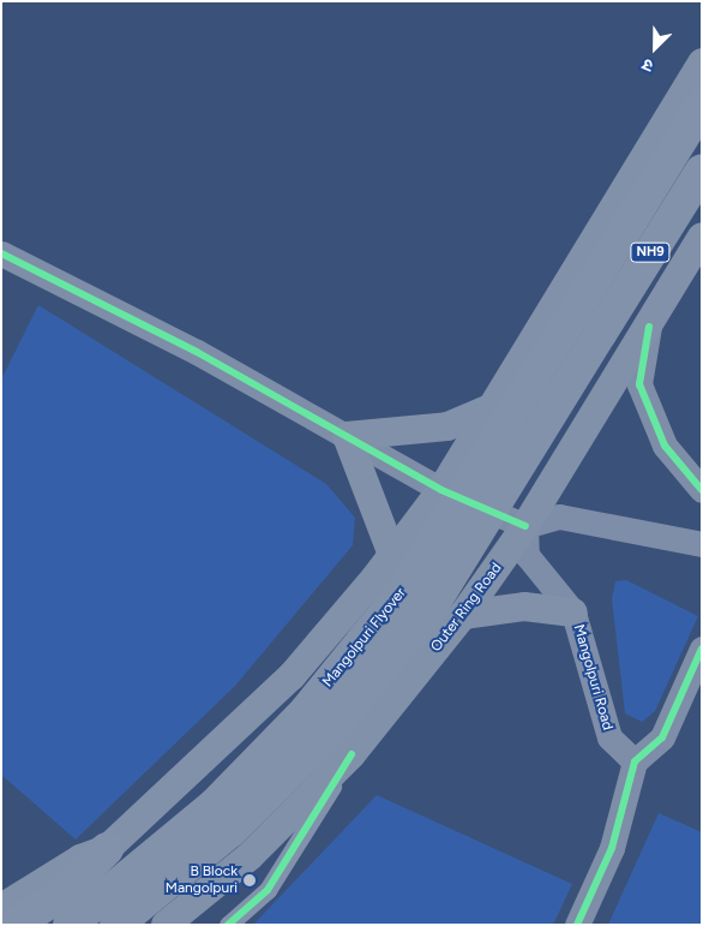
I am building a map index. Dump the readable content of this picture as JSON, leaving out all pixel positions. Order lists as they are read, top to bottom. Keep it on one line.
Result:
{"streets":{"highway":["NH9","Mangolpuri Flyover"],"main road":["Outer Ring Road"],"street":["Mangolpuri Road"]},"crossings":[["Outer Ring Road","Mangolpuri Road"]],"places":["B Block Mangolpuri"],"north":"bottom left"}
